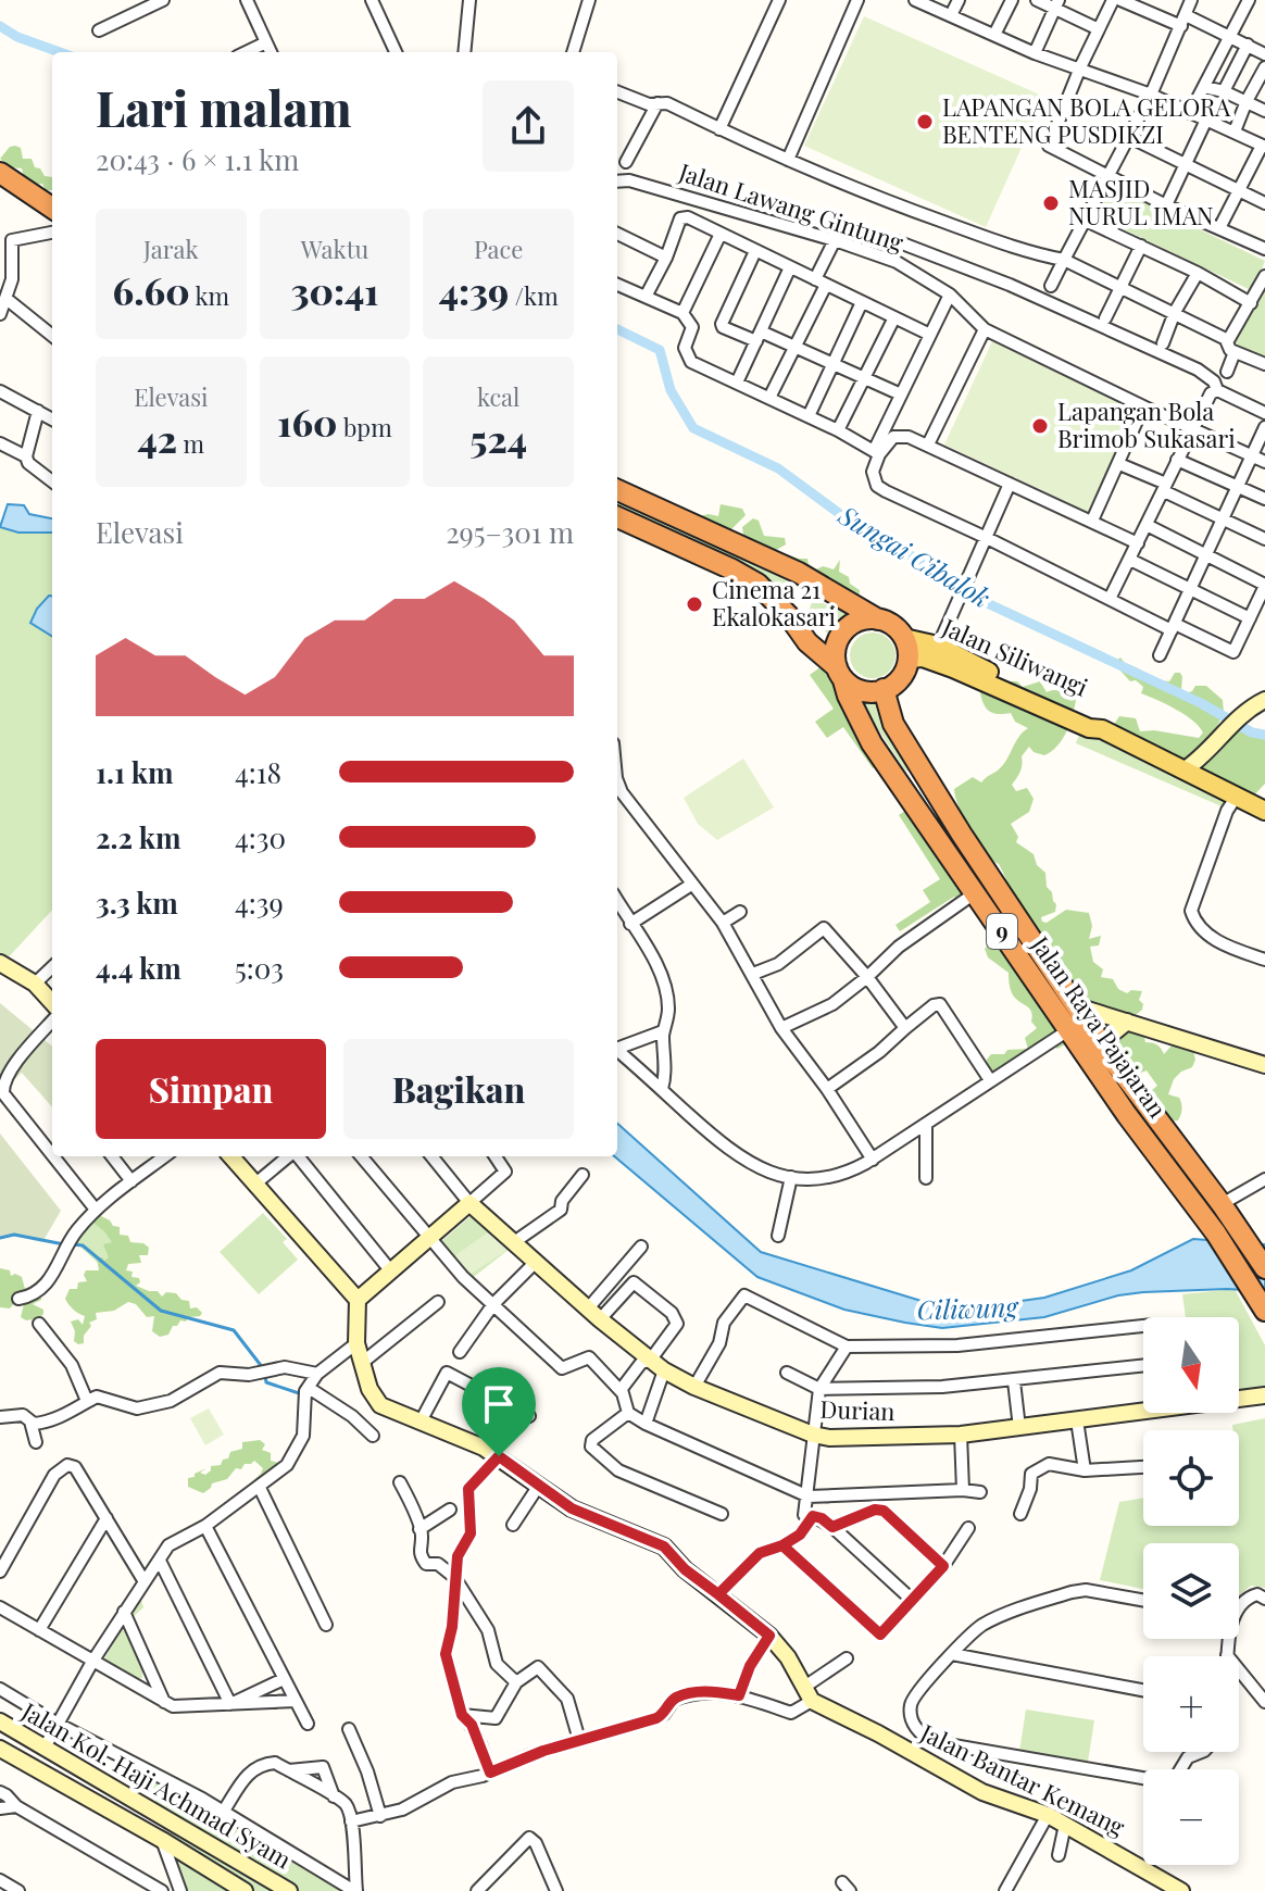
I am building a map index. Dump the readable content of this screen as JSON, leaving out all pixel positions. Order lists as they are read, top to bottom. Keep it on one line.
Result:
{"streets":{"highway":["9","Jalan Raya Pajajaran"],"main road":["Jalan Siliwangi"],"street":["Jalan Lawang Gintung","Durian","Jalan Bantar Kemang","Jalan Kol. Haji Achmad Syam"]},"crossings":[["Jalan Siliwangi","9"],["Jalan Siliwangi","Jalan Raya Pajajaran"],["9","Jalan Raya Pajajaran"]],"water":["Sungai Cibalok","Ciliwung"],"places":["LAPANGAN BOLA GELORA BENTENG PUSDIKZI","MASJID NURUL IMAN","Lapangan Bola Brimob Sukasari","Cinema 21 Ekalokasari"],"north":"bottom","page":{"heading":["Lari malam","20:43 · 6 × 1.1 km"],"stats":[["Jarak","6.60 km"],["Waktu","30:41"],["Pace","4:39 /km"],["Elevasi","42 m"],["160 bpm"],["kcal","524"]],"chart":["Elevasi","295–301 m"],"list":[{"name":"1.1 km","note":"4:18"},{"name":"2.2 km","note":"4:30"},{"name":"3.3 km","note":"4:39"},{"name":"4.4 km","note":"5:03"}],"buttons":["Simpan","Bagikan"],"map_buttons":["+","−"]}}
